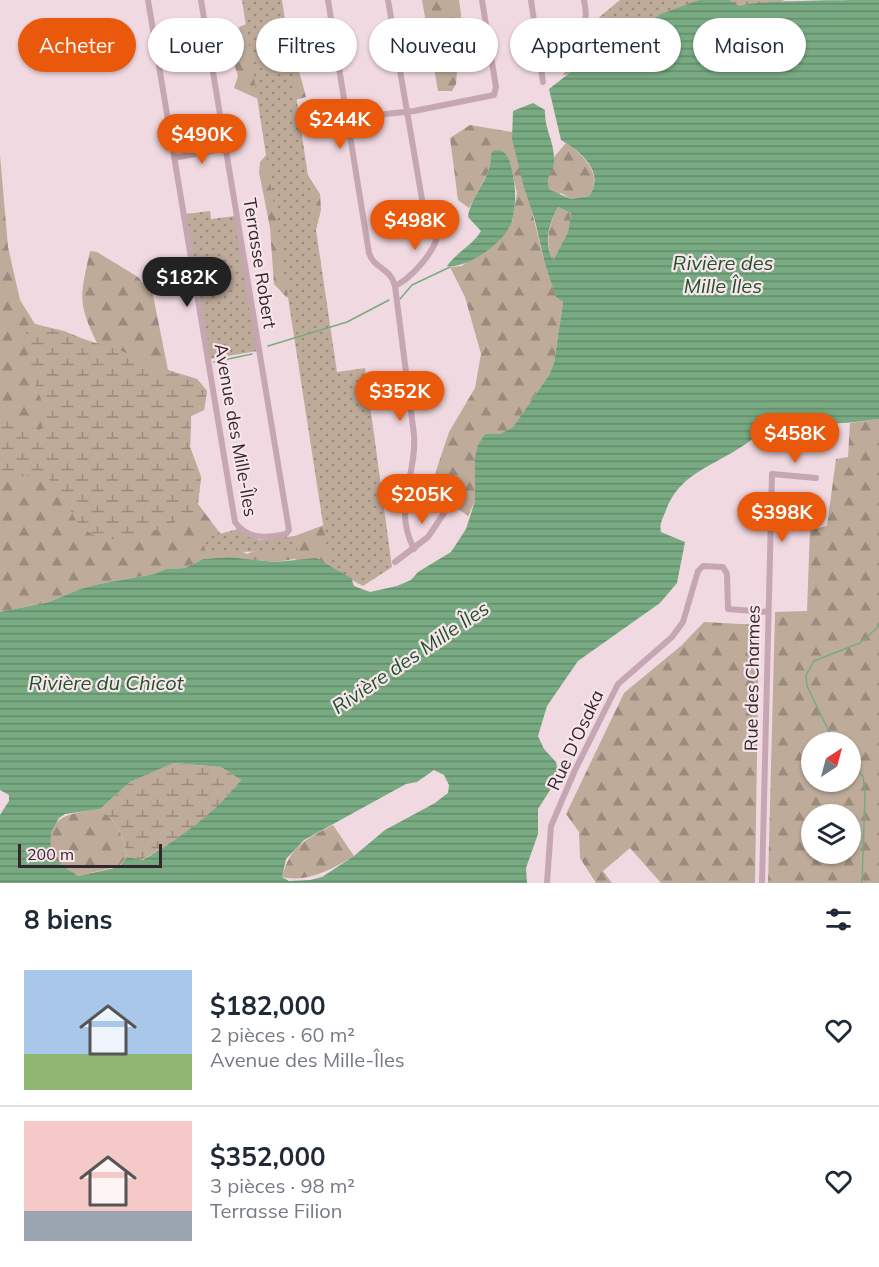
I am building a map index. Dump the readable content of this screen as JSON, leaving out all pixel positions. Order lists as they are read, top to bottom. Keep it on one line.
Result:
{"streets":{"street":["Terrasse Robert","Avenue des Mille-Îles","Rue des Charmes","Rue D'Osaka"]},"crossings":[["Terrasse Robert","Avenue des Mille-Îles"],["Rue des Charmes","Rue D'Osaka"]],"water":["Rivière des Mille Îles","Rivière du Chicot"],"scale_bar":"200 m","north":"top right","page":{"chip":["Acheter","Louer","Filtres","Nouveau","Appartement","Maison"],"price":["$244K","$490K","$498K","$182K","$352K","$458K","$205K","$398K"],"scale":"200 m","heading":"8 biens","list":[{"name":"$182,000","note":"2 pièces · 60 m² · Avenue des Mille-Îles"},{"name":"$352,000","note":"3 pièces · 98 m² · Terrasse Filion"}]}}
